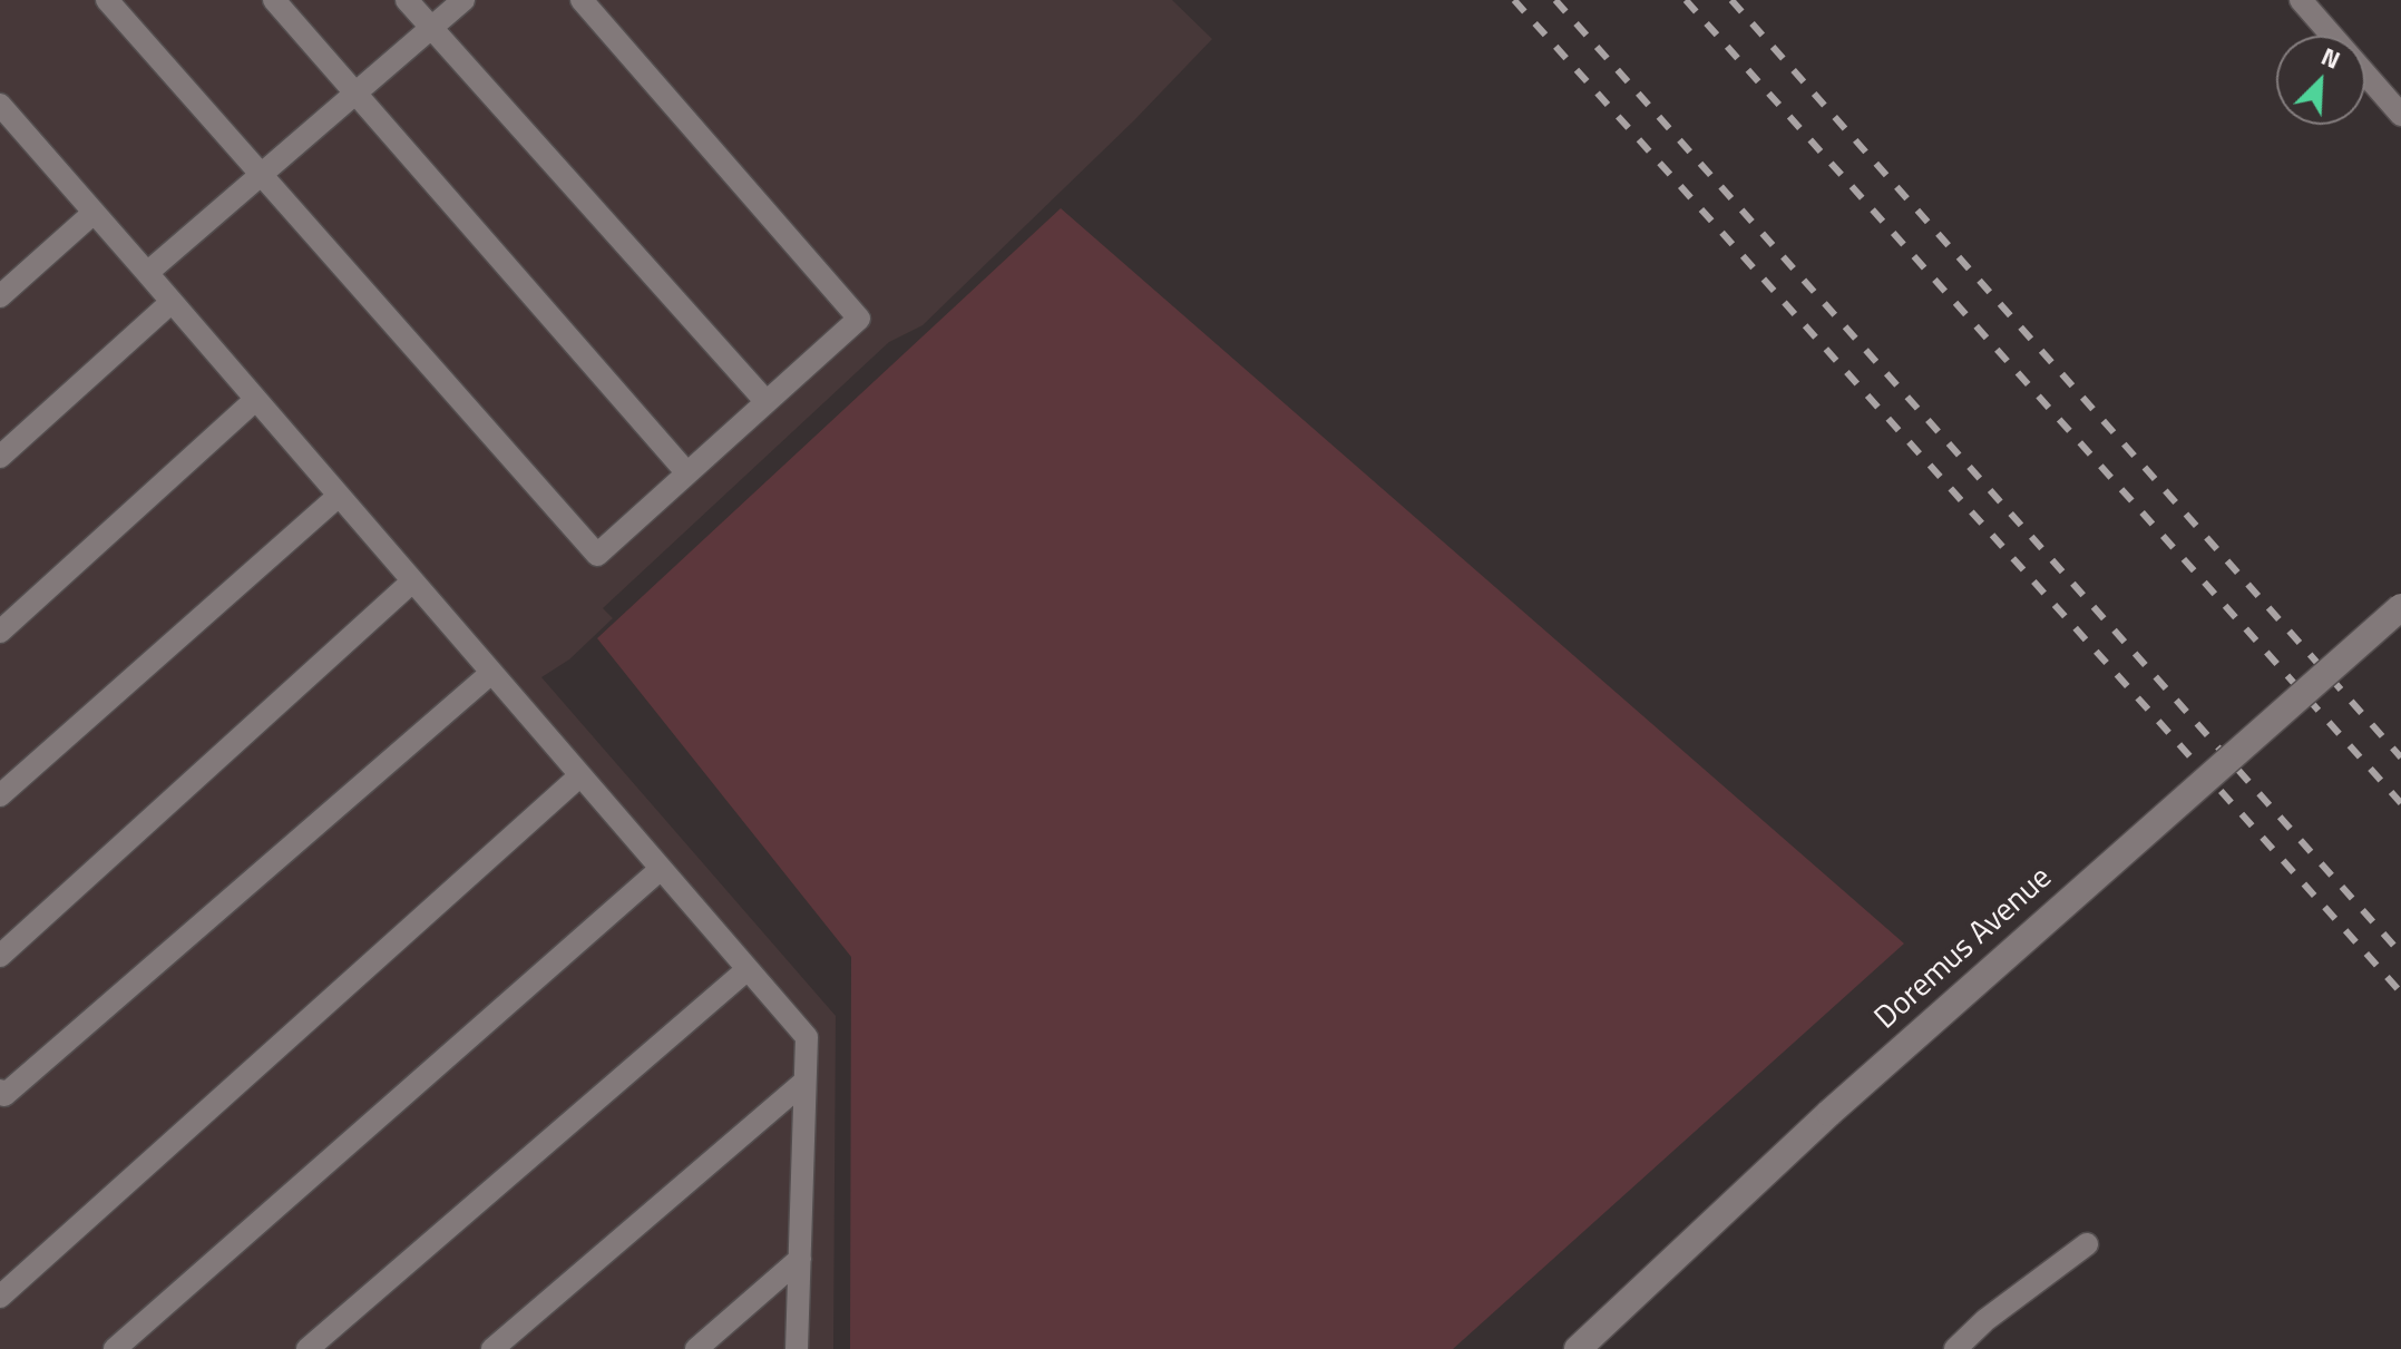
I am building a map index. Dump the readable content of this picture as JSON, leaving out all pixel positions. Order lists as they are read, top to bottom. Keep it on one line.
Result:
{"streets":{"main road":["Doremus Avenue"]},"north":"top right"}
